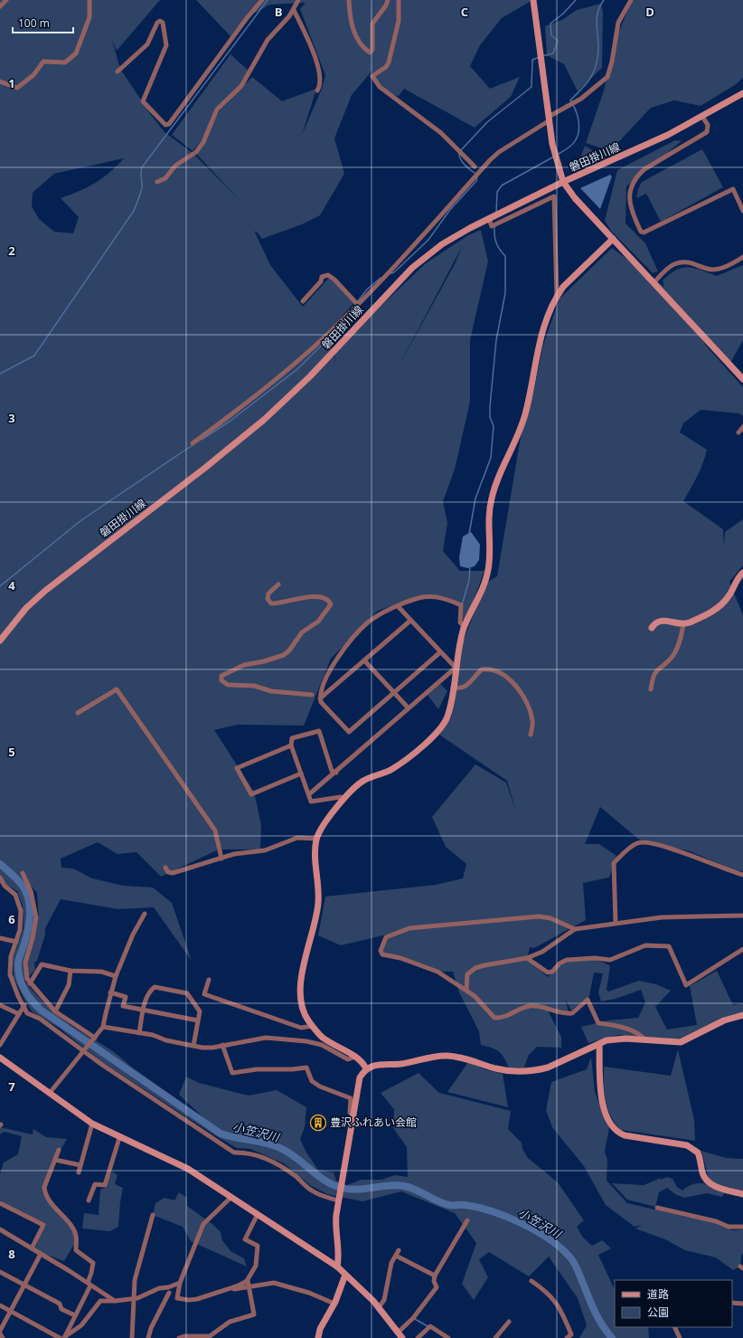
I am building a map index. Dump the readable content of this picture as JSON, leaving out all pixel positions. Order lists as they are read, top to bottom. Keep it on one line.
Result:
{"streets":{"street":["磐田掛川線"]},"water":["小笠沢川"],"places":{"building":["豊沢ふれあい会館"]},"legend":["道路","公園"],"scale_bar":"100 m","grid":{"columns":["B","C","D"],"rows":["1","2","3","4","5","6","7","8"]}}
